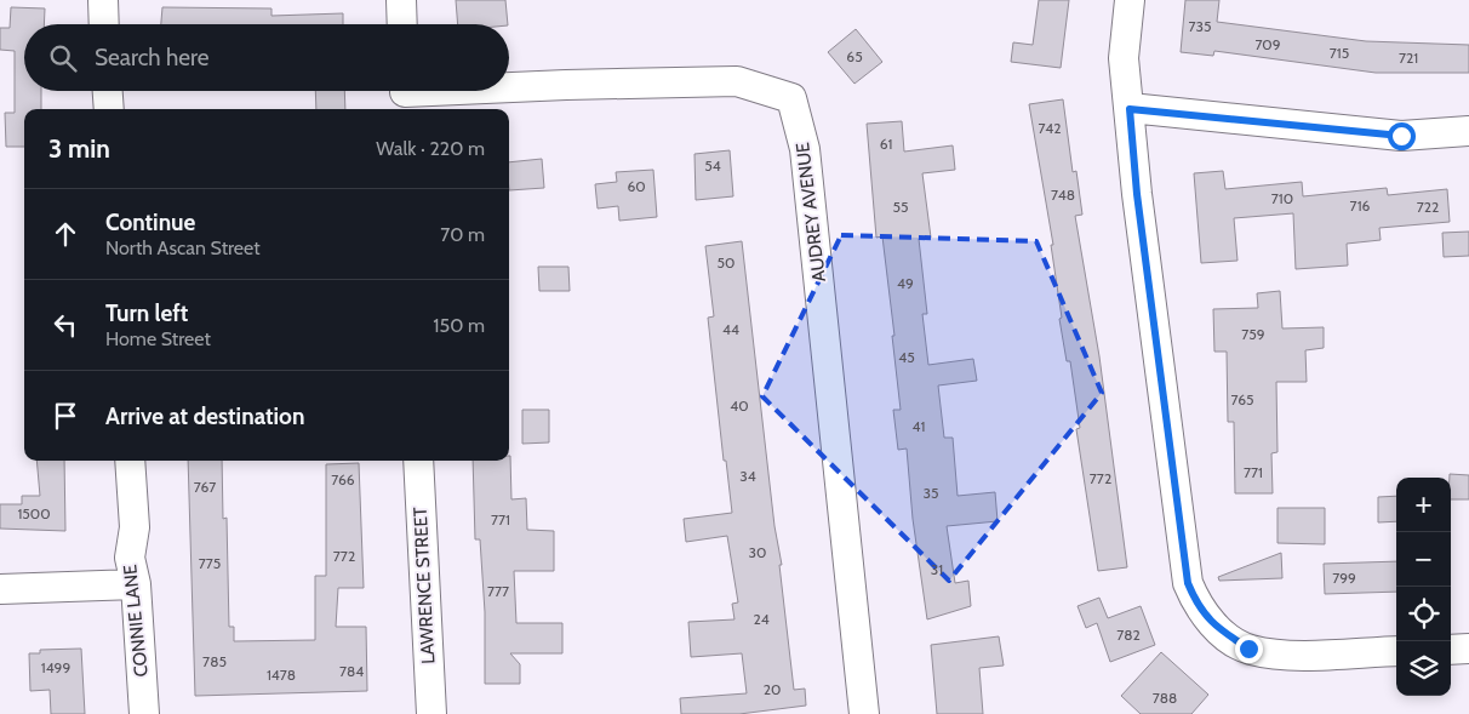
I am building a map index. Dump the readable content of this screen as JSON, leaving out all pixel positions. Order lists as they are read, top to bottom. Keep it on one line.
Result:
{"streets":{"street":["AUDREY AVENUE","LAWRENCE STREET","CONNIE LANE"]},"house_numbers":["735","709","715","65","721","742","61","54","60","748","710","716","55","722","50","49","44","759","45","765","40","41","771","34","772","766","767","35","1500","771","30","772","775","31","799","777","24","782","785","1499","784","1478","20","788"],"page":{"search":"Search here","heading":["3 min","Walk · 220 m"],"list":[["Continue","North Ascan Street","70 m"],["Turn left","Home Street","150 m"],"Arrive at destination"],"map_buttons":["+","−"]}}
